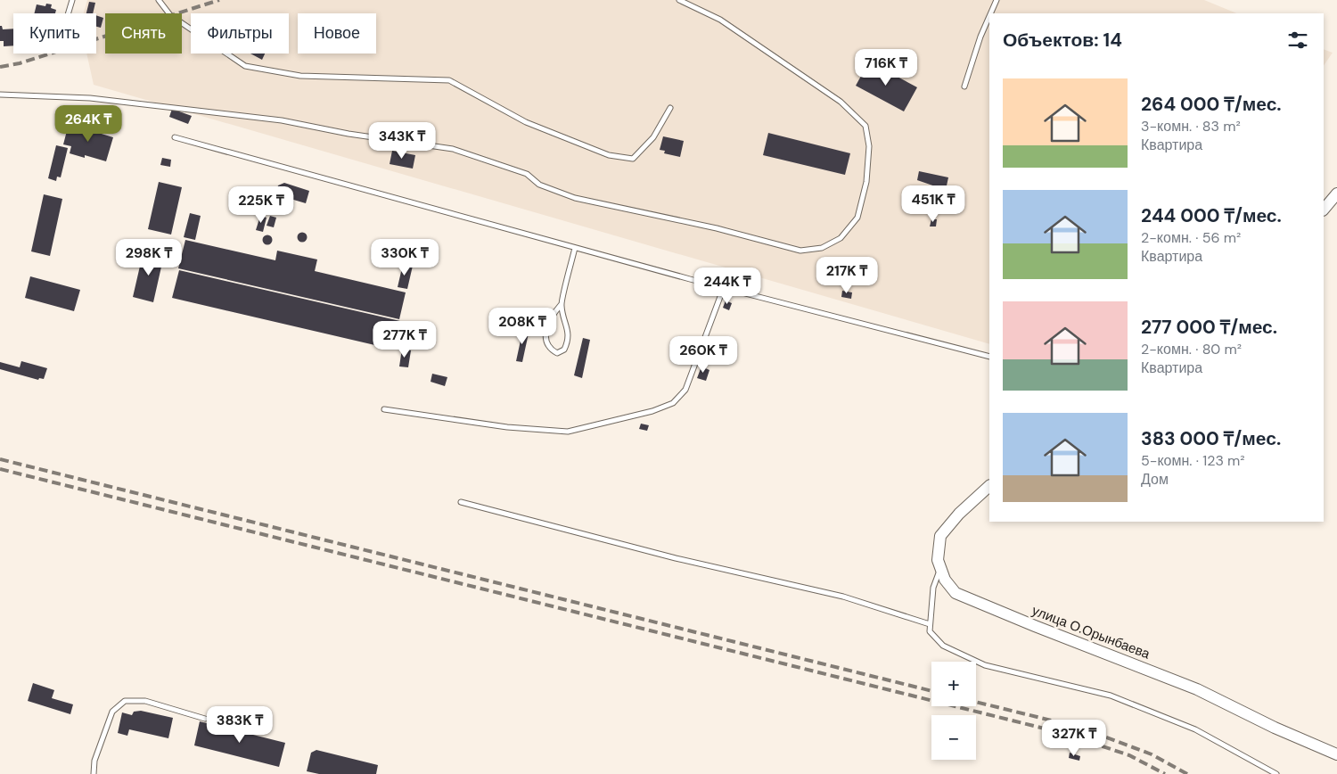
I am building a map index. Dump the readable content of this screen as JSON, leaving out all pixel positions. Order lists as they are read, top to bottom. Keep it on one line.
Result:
{"streets":{"street":["улица О.Орынбаева"]},"page":{"chip":["Купить","Снять","Фильтры","Новое"],"heading":"Объектов: 14","price":["716K ₸","264K ₸","343K ₸","451K ₸","225K ₸","298K ₸","330K ₸","217K ₸","244K ₸","208K ₸","277K ₸","260K ₸","383K ₸","327K ₸"],"list":[{"name":"264 000 ₸/мес.","note":"3-комн. · 83 m² · Квартира"},{"name":"244 000 ₸/мес.","note":"2-комн. · 56 m² · Квартира"},{"name":"277 000 ₸/мес.","note":"2-комн. · 80 m² · Квартира"},{"name":"383 000 ₸/мес.","note":"5-комн. · 123 m² · Дом"}],"map_buttons":["+","−"]}}
